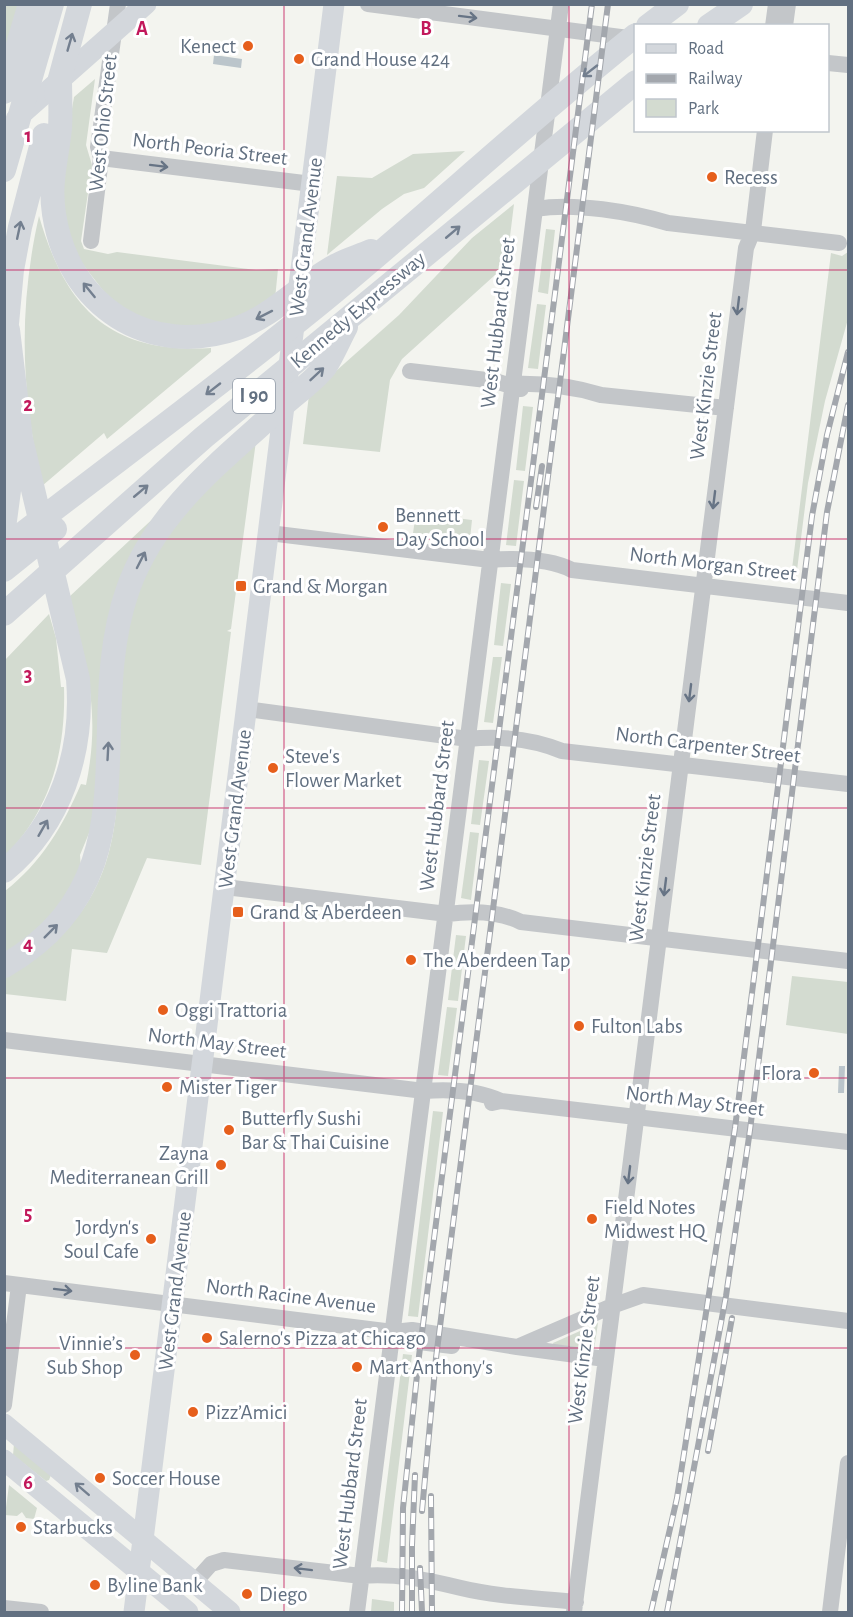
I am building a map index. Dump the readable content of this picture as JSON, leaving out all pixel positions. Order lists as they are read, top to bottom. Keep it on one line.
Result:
{"streets":{"highway":["West Ohio Street","Kennedy Expressway","I 90"],"main road":["West Grand Avenue"],"street":["North Peoria Street","West Hubbard Street","West Kinzie Street","North Morgan Street","North Carpenter Street","North May Street","North Racine Avenue"]},"crossings":[["West Ohio Street","North Peoria Street"],["North Peoria Street","West Grand Avenue"],["West Grand Avenue","North Morgan Street"],["West Grand Avenue","North Carpenter Street"],["West Grand Avenue","North May Street"],["West Grand Avenue","North Racine Avenue"],["Kennedy Expressway","I 90"],["West Hubbard Street","North Morgan Street"],["West Hubbard Street","North Carpenter Street"],["West Hubbard Street","North May Street"],["West Hubbard Street","North Racine Avenue"],["West Kinzie Street","North Morgan Street"],["West Kinzie Street","North Carpenter Street"],["West Kinzie Street","North May Street"],["West Kinzie Street","North Racine Avenue"]],"one_way":["North Peoria Street","West Kinzie Street"],"places":{"other":["Kenect","Grand House 424","Recess","Bennett Day School","Steve's Flower Market","The Aberdeen Tap","Oggi Trattoria","Fulton Labs","Flora","Mister Tiger","Butterfly Sushi Bar & Thai Cuisine","Zayna Mediterranean Grill","Field Notes Midwest HQ","Jordyn's Soul Cafe","Salerno's Pizza at Chicago","Vinnie’s Sub Shop","Mart Anthony's","Pizz’Amici","Soccer House","Starbucks","Byline Bank","Diego"],"transit":["Grand & Morgan","Grand & Aberdeen"]},"legend":["Road","Railway","Park"],"grid":{"columns":["A","B"],"rows":["1","2","3","4","5","6"]}}
